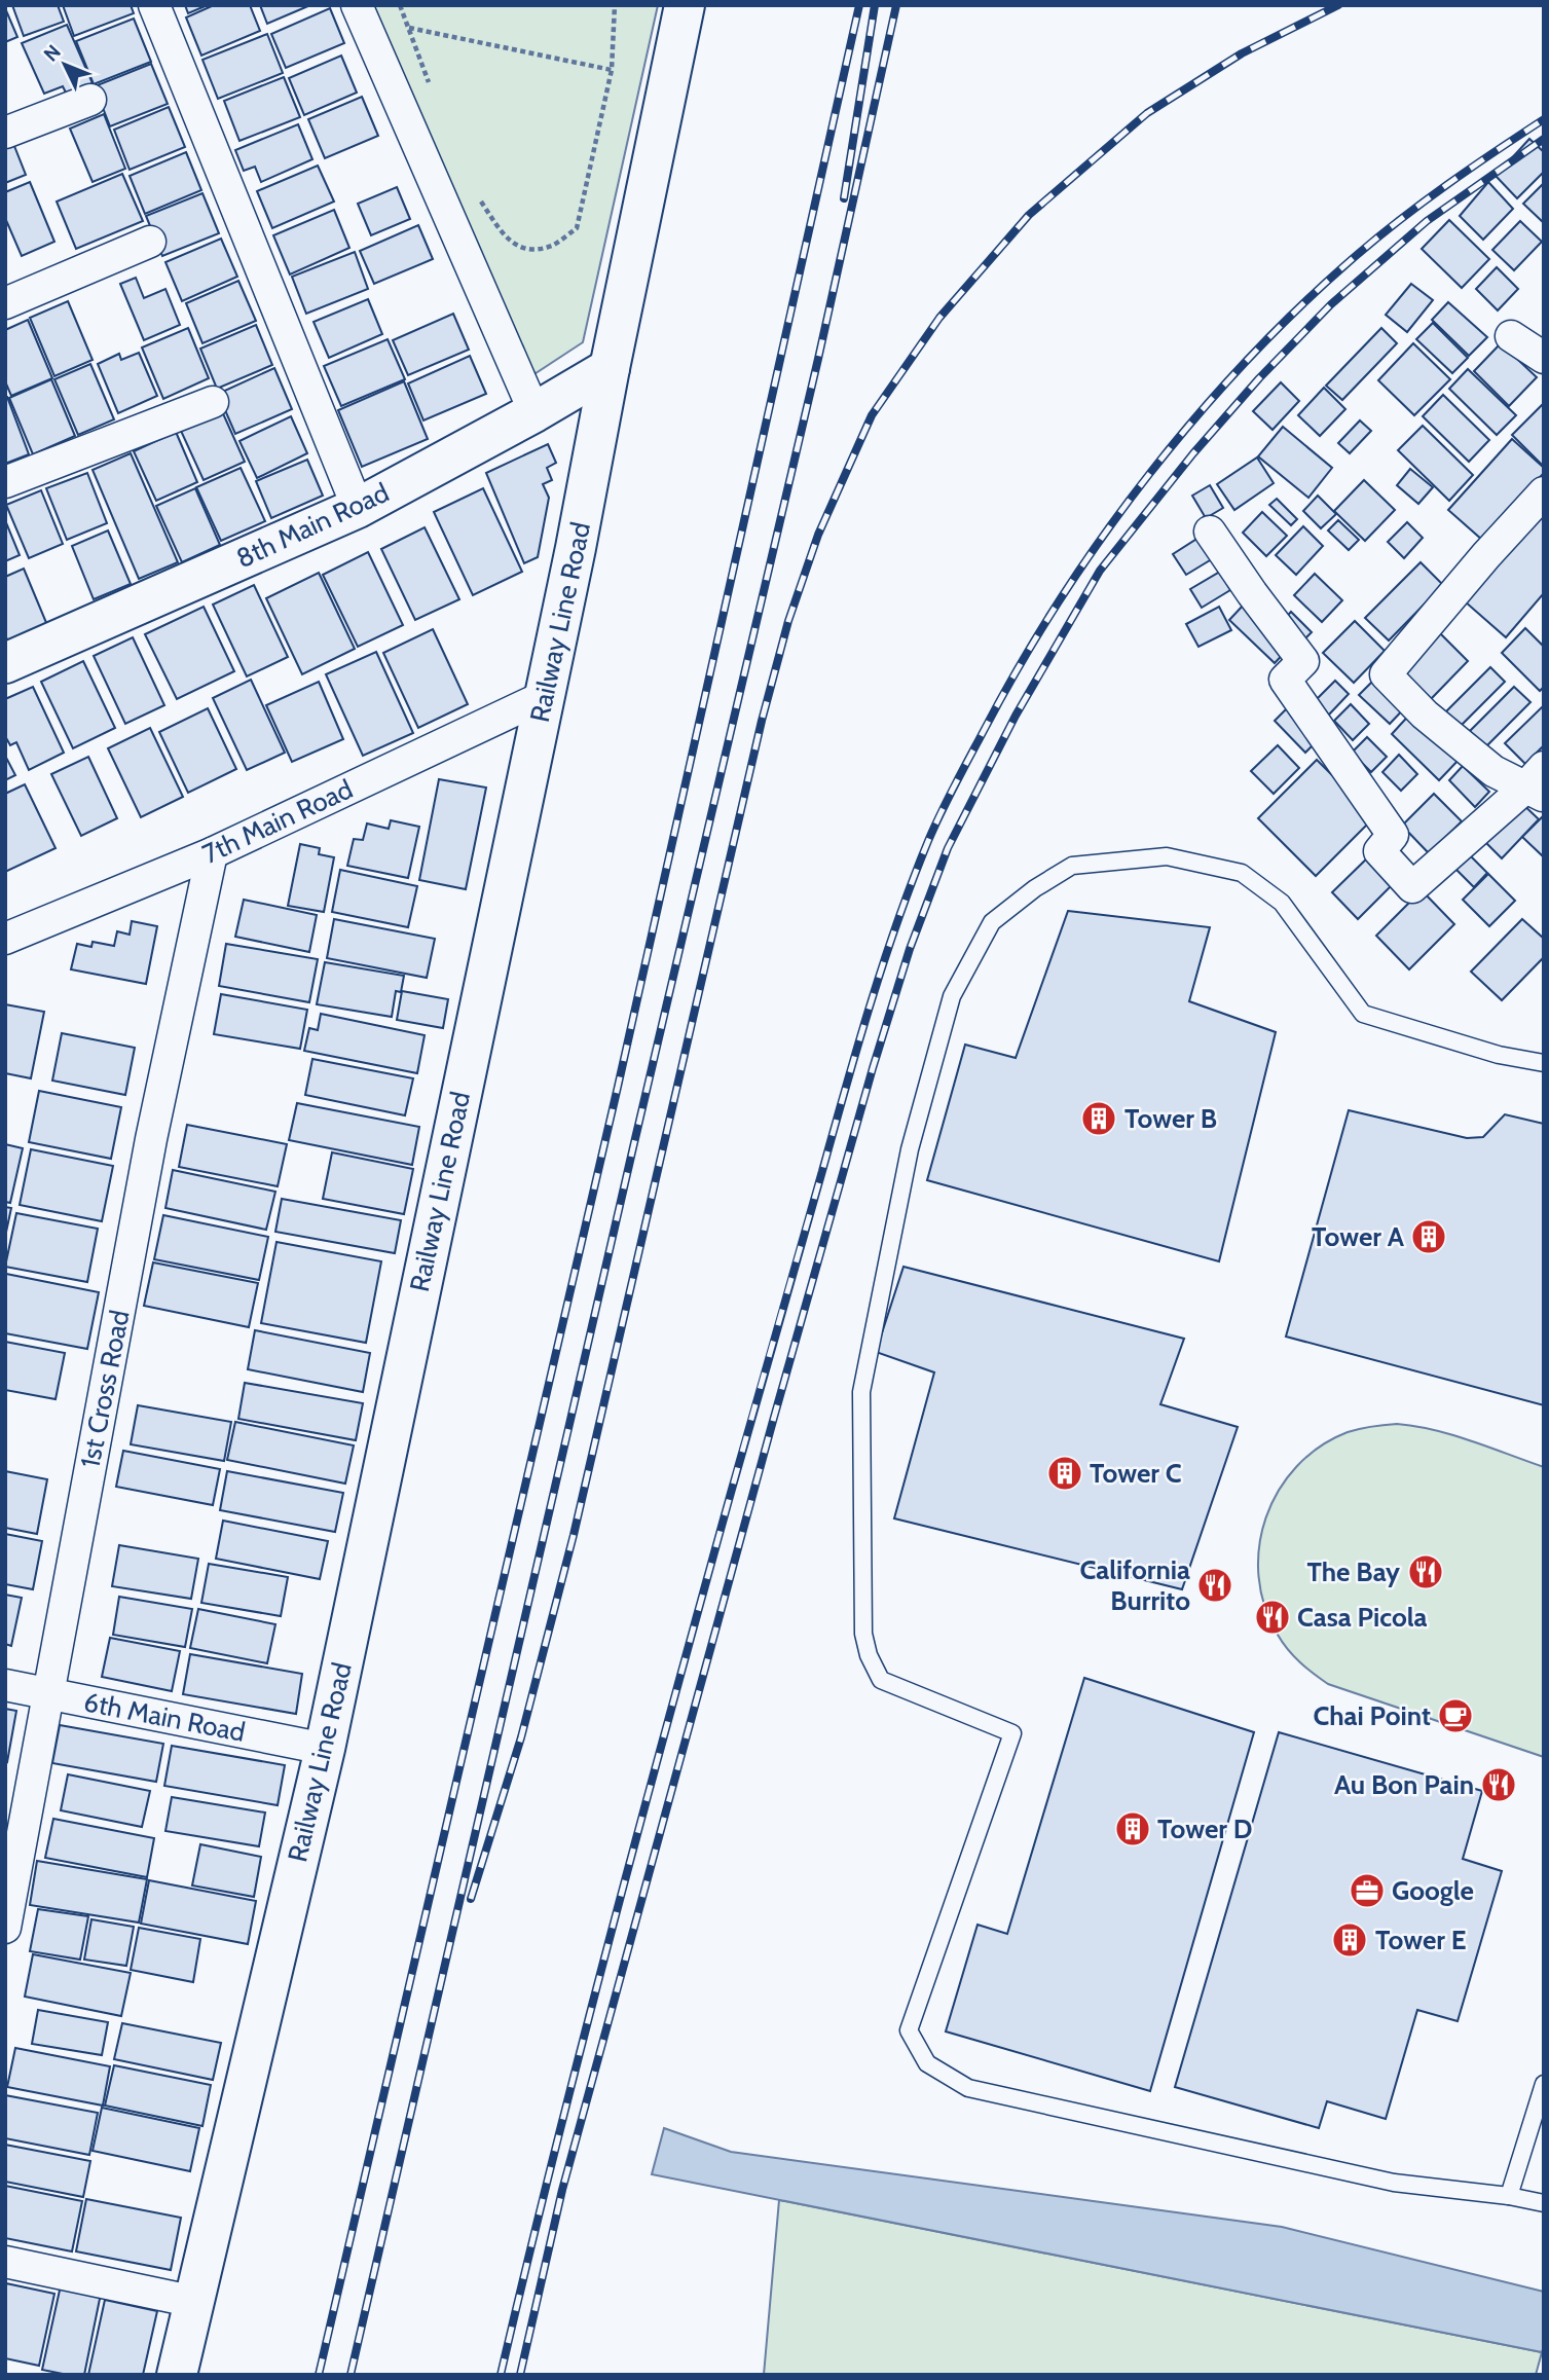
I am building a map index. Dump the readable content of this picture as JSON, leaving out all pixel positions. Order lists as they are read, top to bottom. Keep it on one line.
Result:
{"streets":{"main road":["8th Main Road","Railway Line Road"],"street":["7th Main Road","1st Cross Road","6th Main Road"]},"crossings":[["8th Main Road","Railway Line Road"],["Railway Line Road","7th Main Road"],["Railway Line Road","6th Main Road"],["7th Main Road","1st Cross Road"],["1st Cross Road","6th Main Road"]],"places":{"building":["Tower B","Tower A","Tower C","Tower D","Tower E"],"restaurant":["The Bay","California Burrito","Casa Picola","Au Bon Pain"],"cafe":["Chai Point"],"office":["Google"]},"north":"top left"}
